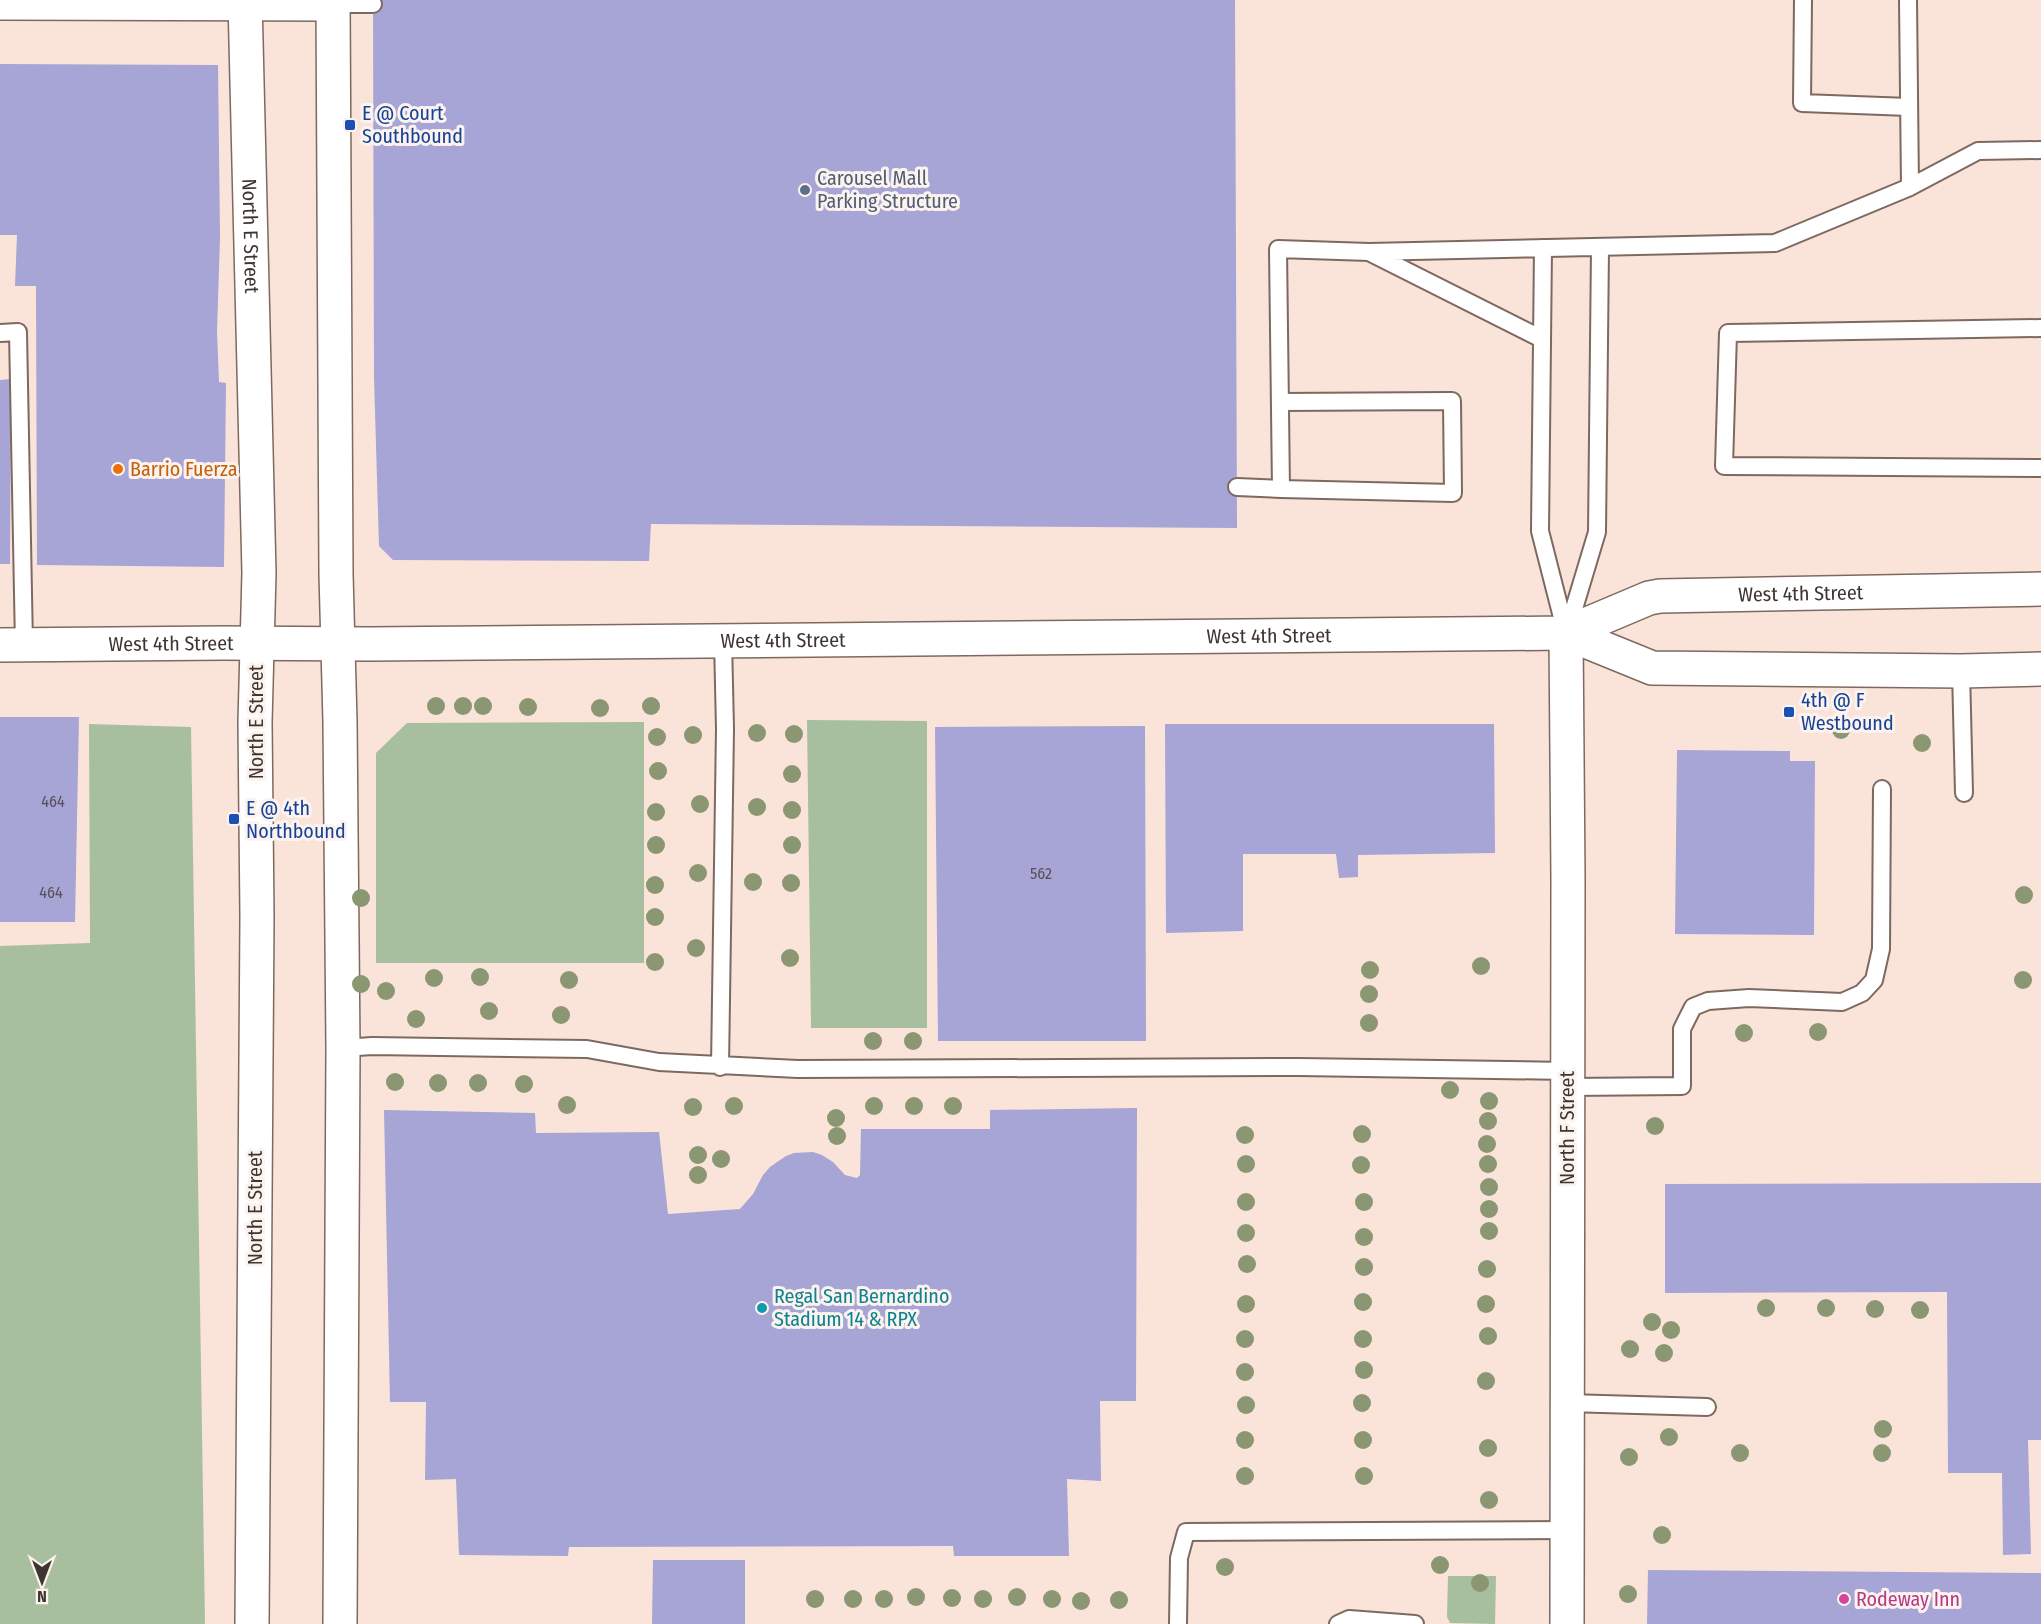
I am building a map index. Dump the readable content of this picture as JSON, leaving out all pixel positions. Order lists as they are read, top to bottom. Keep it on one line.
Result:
{"streets":{"main road":["North E Street","West 4th Street","North F Street"]},"crossings":[["North E Street","West 4th Street"],["West 4th Street","North F Street"]],"places":{"transit":["E @ Court Southbound","4th @ F Westbound","E @ 4th Northbound"],"other":["Carousel Mall Parking Structure","Barrio Fuerza","Regal San Bernardino Stadium 14 & RPX","Rodeway Inn"]},"house_numbers":["464","562","464"],"north":"bottom"}
